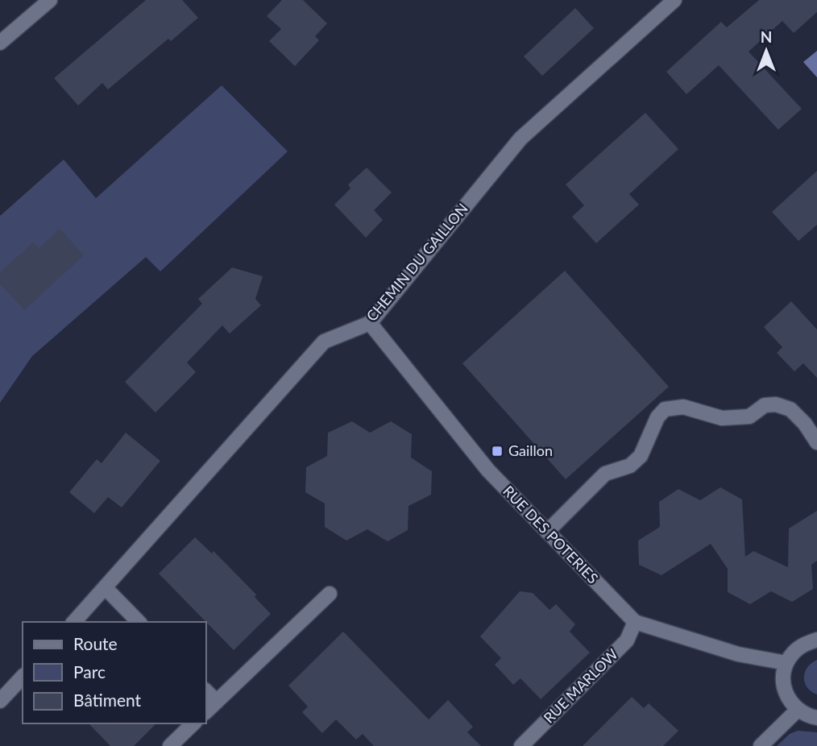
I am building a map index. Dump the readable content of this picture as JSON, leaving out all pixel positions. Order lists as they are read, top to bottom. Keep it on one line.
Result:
{"streets":{"street":["CHEMIN DU GAILLON","RUE DES POTERIES","RUE MARLOW"]},"crossings":[["CHEMIN DU GAILLON","RUE DES POTERIES"],["RUE DES POTERIES","RUE MARLOW"]],"places":{"transit":["Gaillon"]},"legend":["Route","Parc","Bâtiment"],"north":"top"}
